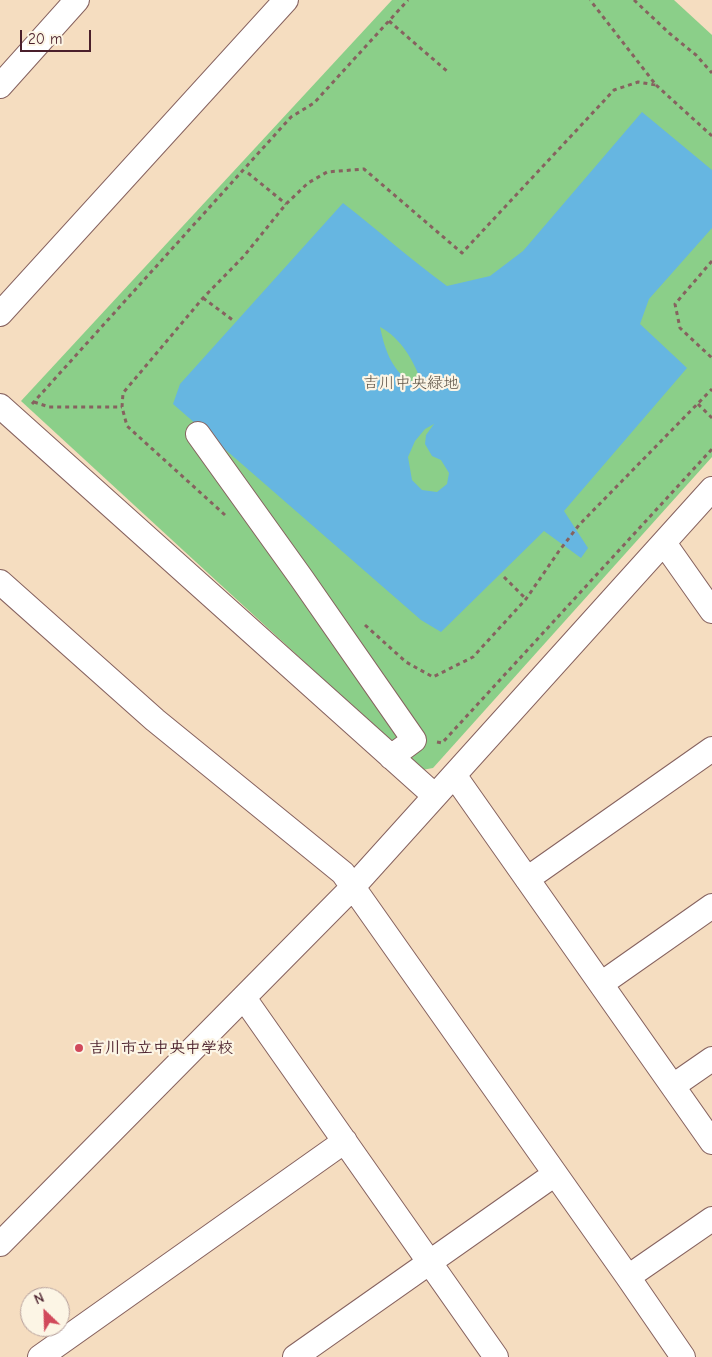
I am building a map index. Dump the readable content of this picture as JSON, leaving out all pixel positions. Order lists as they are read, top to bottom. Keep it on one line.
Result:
{"parks":["吉川中央緑地"],"places":["吉川市立中央中学校"],"scale_bar":"20 m","north":"top left"}
